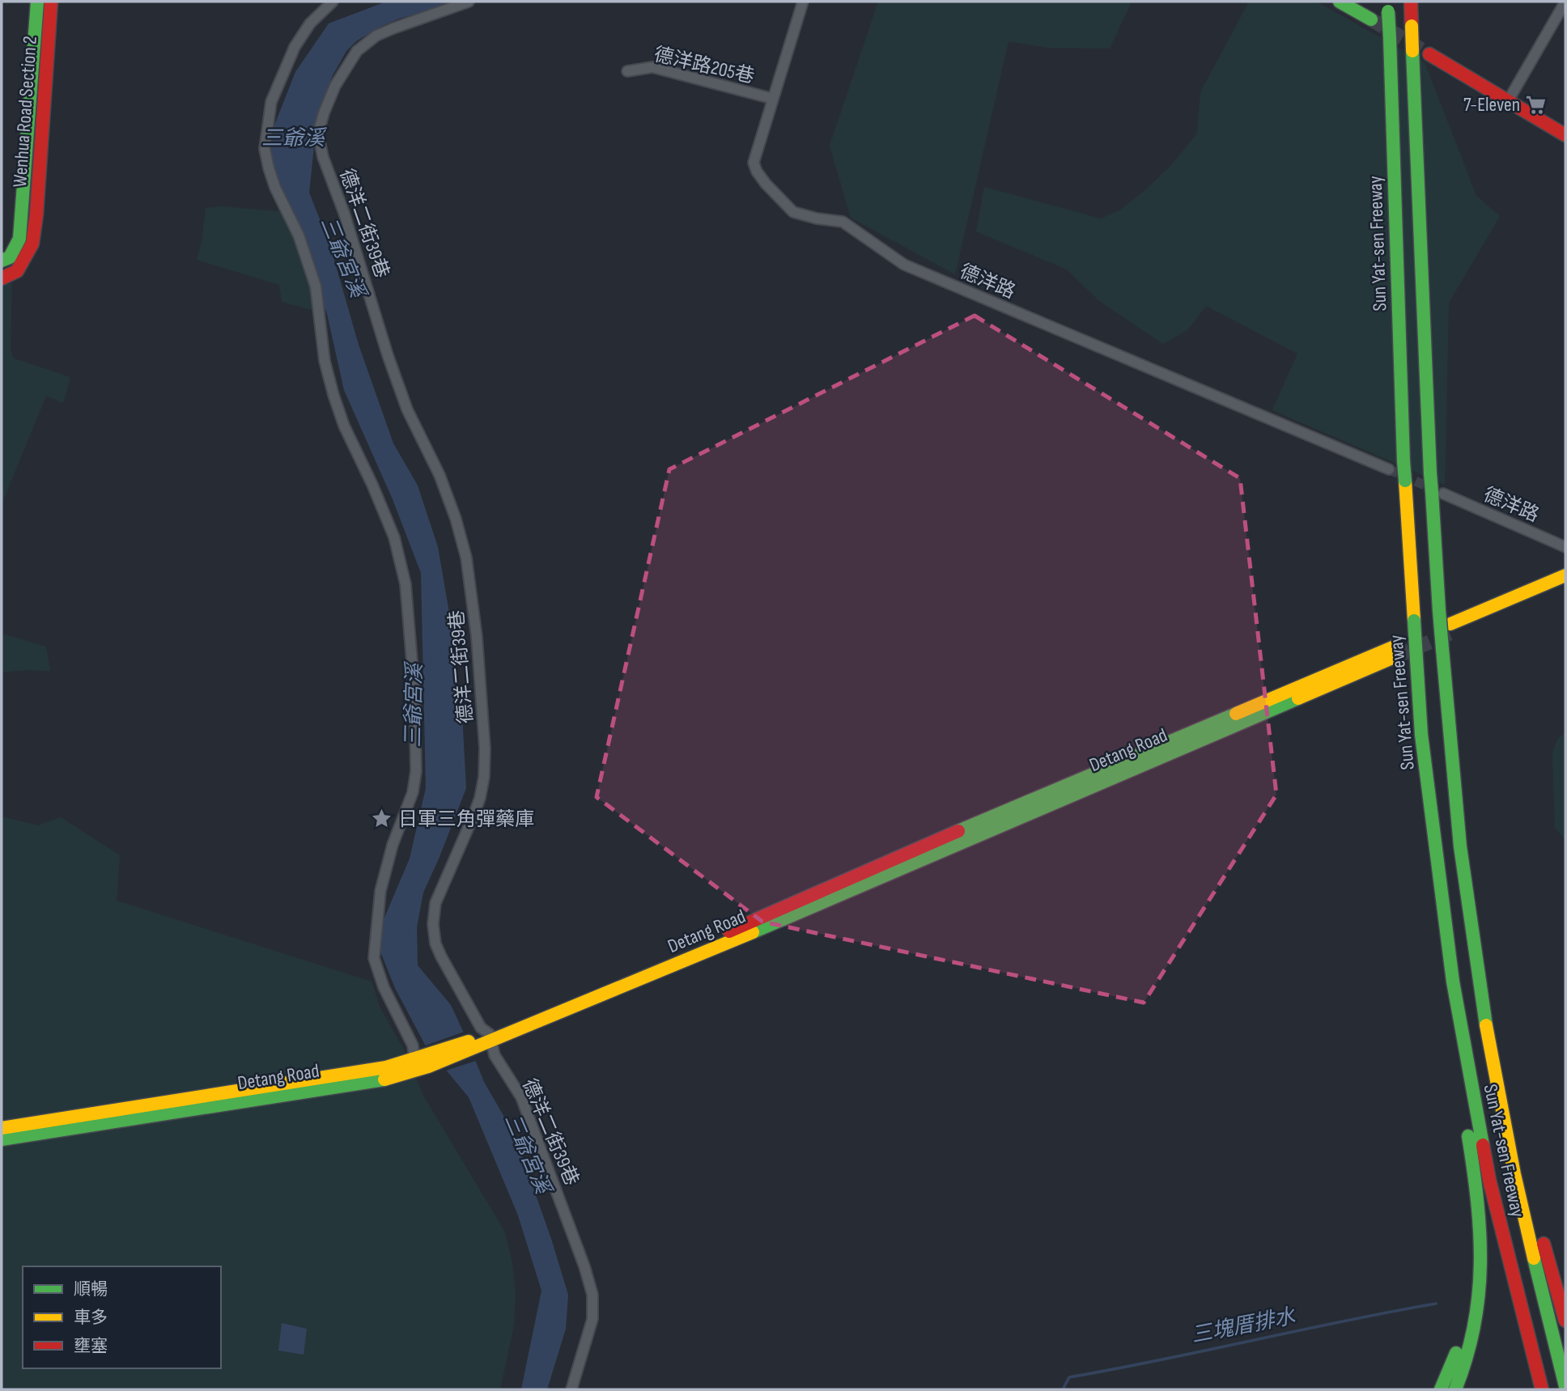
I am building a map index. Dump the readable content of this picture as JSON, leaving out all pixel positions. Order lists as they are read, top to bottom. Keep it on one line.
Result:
{"streets":{"main road":["Wenhua Road Section 2","Sun Yat-sen Freeway","Detang Road"],"street":["德洋路205巷","德洋二街39巷","德洋路"]},"crossings":[["德洋路205巷","德洋路"],["德洋二街39巷","Detang Road"],["Sun Yat-sen Freeway","德洋路"]],"water":["三爺溪","三爺宮溪","三塊厝排水"],"places":{"supermarket":["7-Eleven"],"place":["日軍三角彈藥庫"]},"legend":["順暢","車多","壅塞"]}
